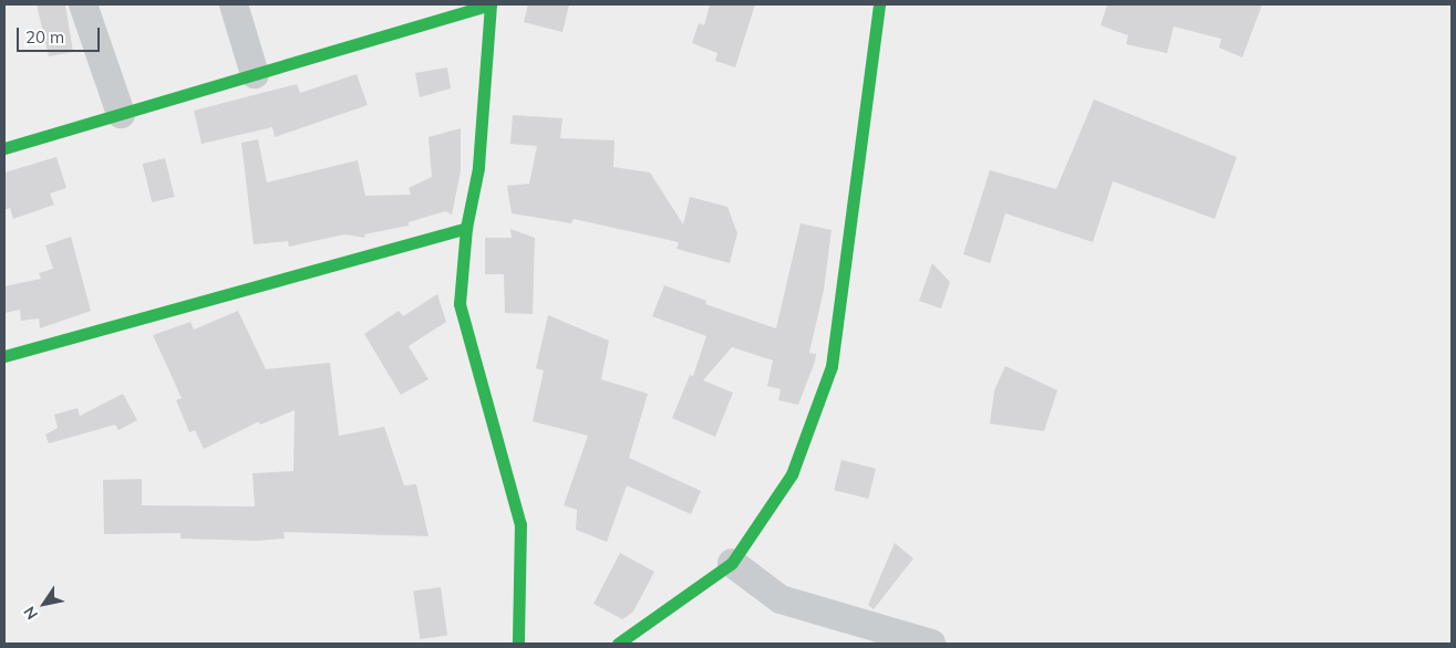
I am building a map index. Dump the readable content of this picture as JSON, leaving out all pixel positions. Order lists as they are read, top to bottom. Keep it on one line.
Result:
{"scale_bar":"20 m","north":"bottom left"}
